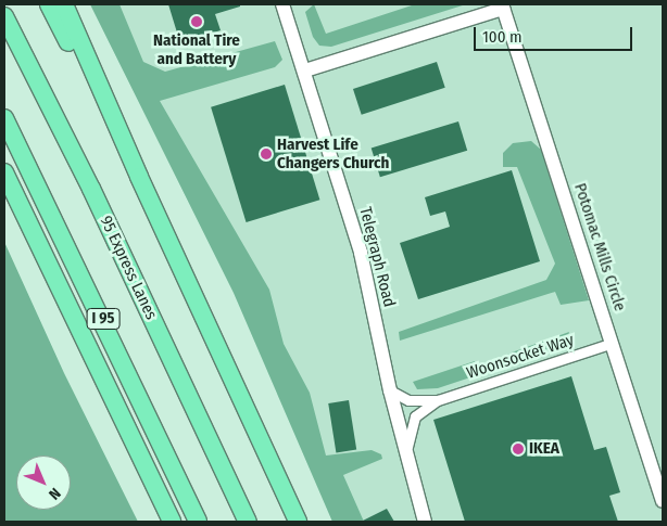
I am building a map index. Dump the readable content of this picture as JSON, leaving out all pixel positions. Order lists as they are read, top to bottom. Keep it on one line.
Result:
{"streets":{"highway":["95 Express Lanes","I 95"],"street":["Potomac Mills Circle","Telegraph Road","Woonsocket Way"]},"crossings":[["Potomac Mills Circle","Woonsocket Way"],["Telegraph Road","Woonsocket Way"]],"places":["National Tire and Battery","Harvest Life Changers Church","IKEA"],"scale_bar":"100 m","north":"bottom right"}
